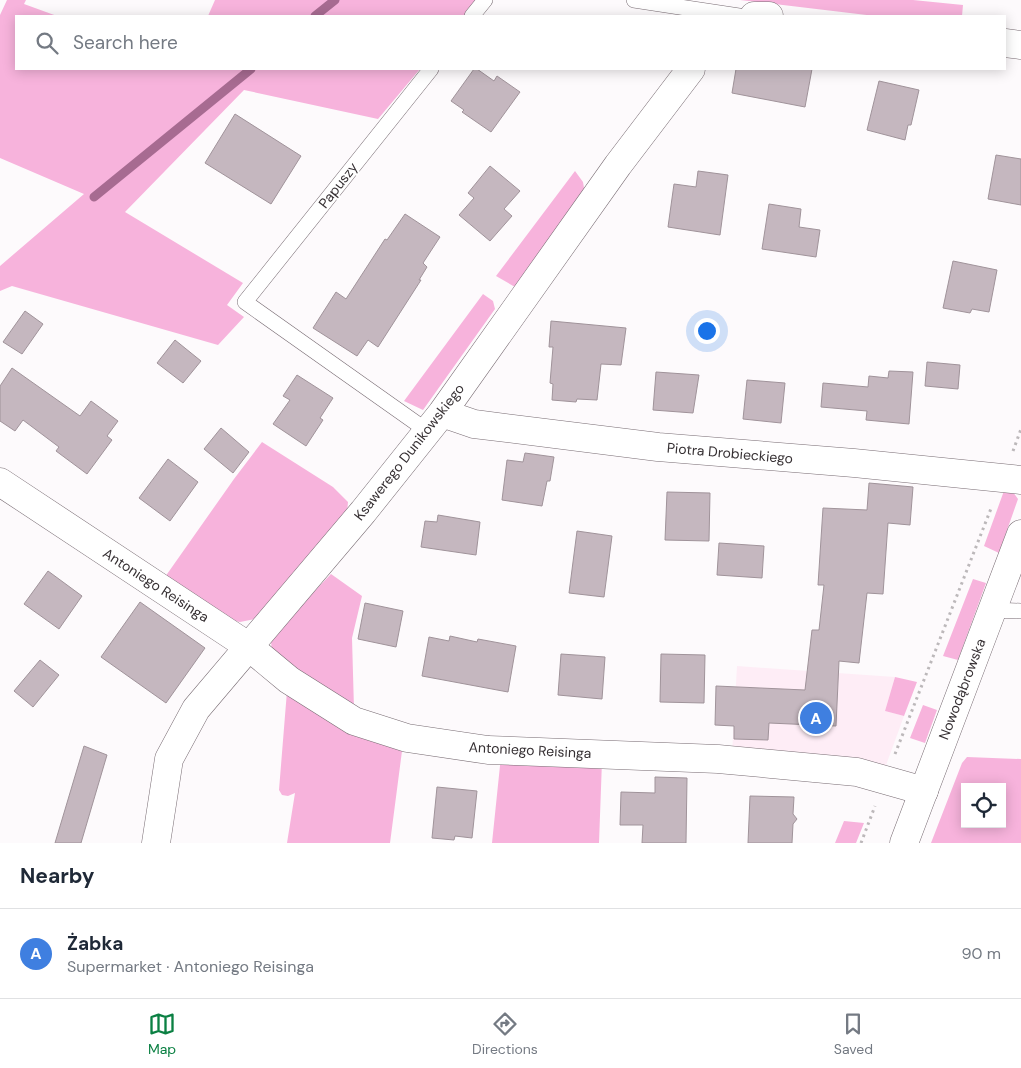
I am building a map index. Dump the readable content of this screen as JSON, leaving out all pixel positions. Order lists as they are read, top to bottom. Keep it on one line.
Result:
{"streets":{"street":["Ksawerego Dunikowskiego","Piotra Drobieckiego","Antoniego Reisinga","Nowodąbrowska"],"lane":["Papuszy"]},"crossings":[["Papuszy","Ksawerego Dunikowskiego"],["Papuszy","Piotra Drobieckiego"],["Ksawerego Dunikowskiego","Piotra Drobieckiego"],["Ksawerego Dunikowskiego","Antoniego Reisinga"],["Antoniego Reisinga","Nowodąbrowska"]],"page":{"search":"Search here","pins":"A","heading":"Nearby","list":[{"mark":"A","name":"Żabka","note":"Supermarket · Antoniego Reisinga","value":"90 m"}],"nav":["Map","Directions","Saved"]}}
